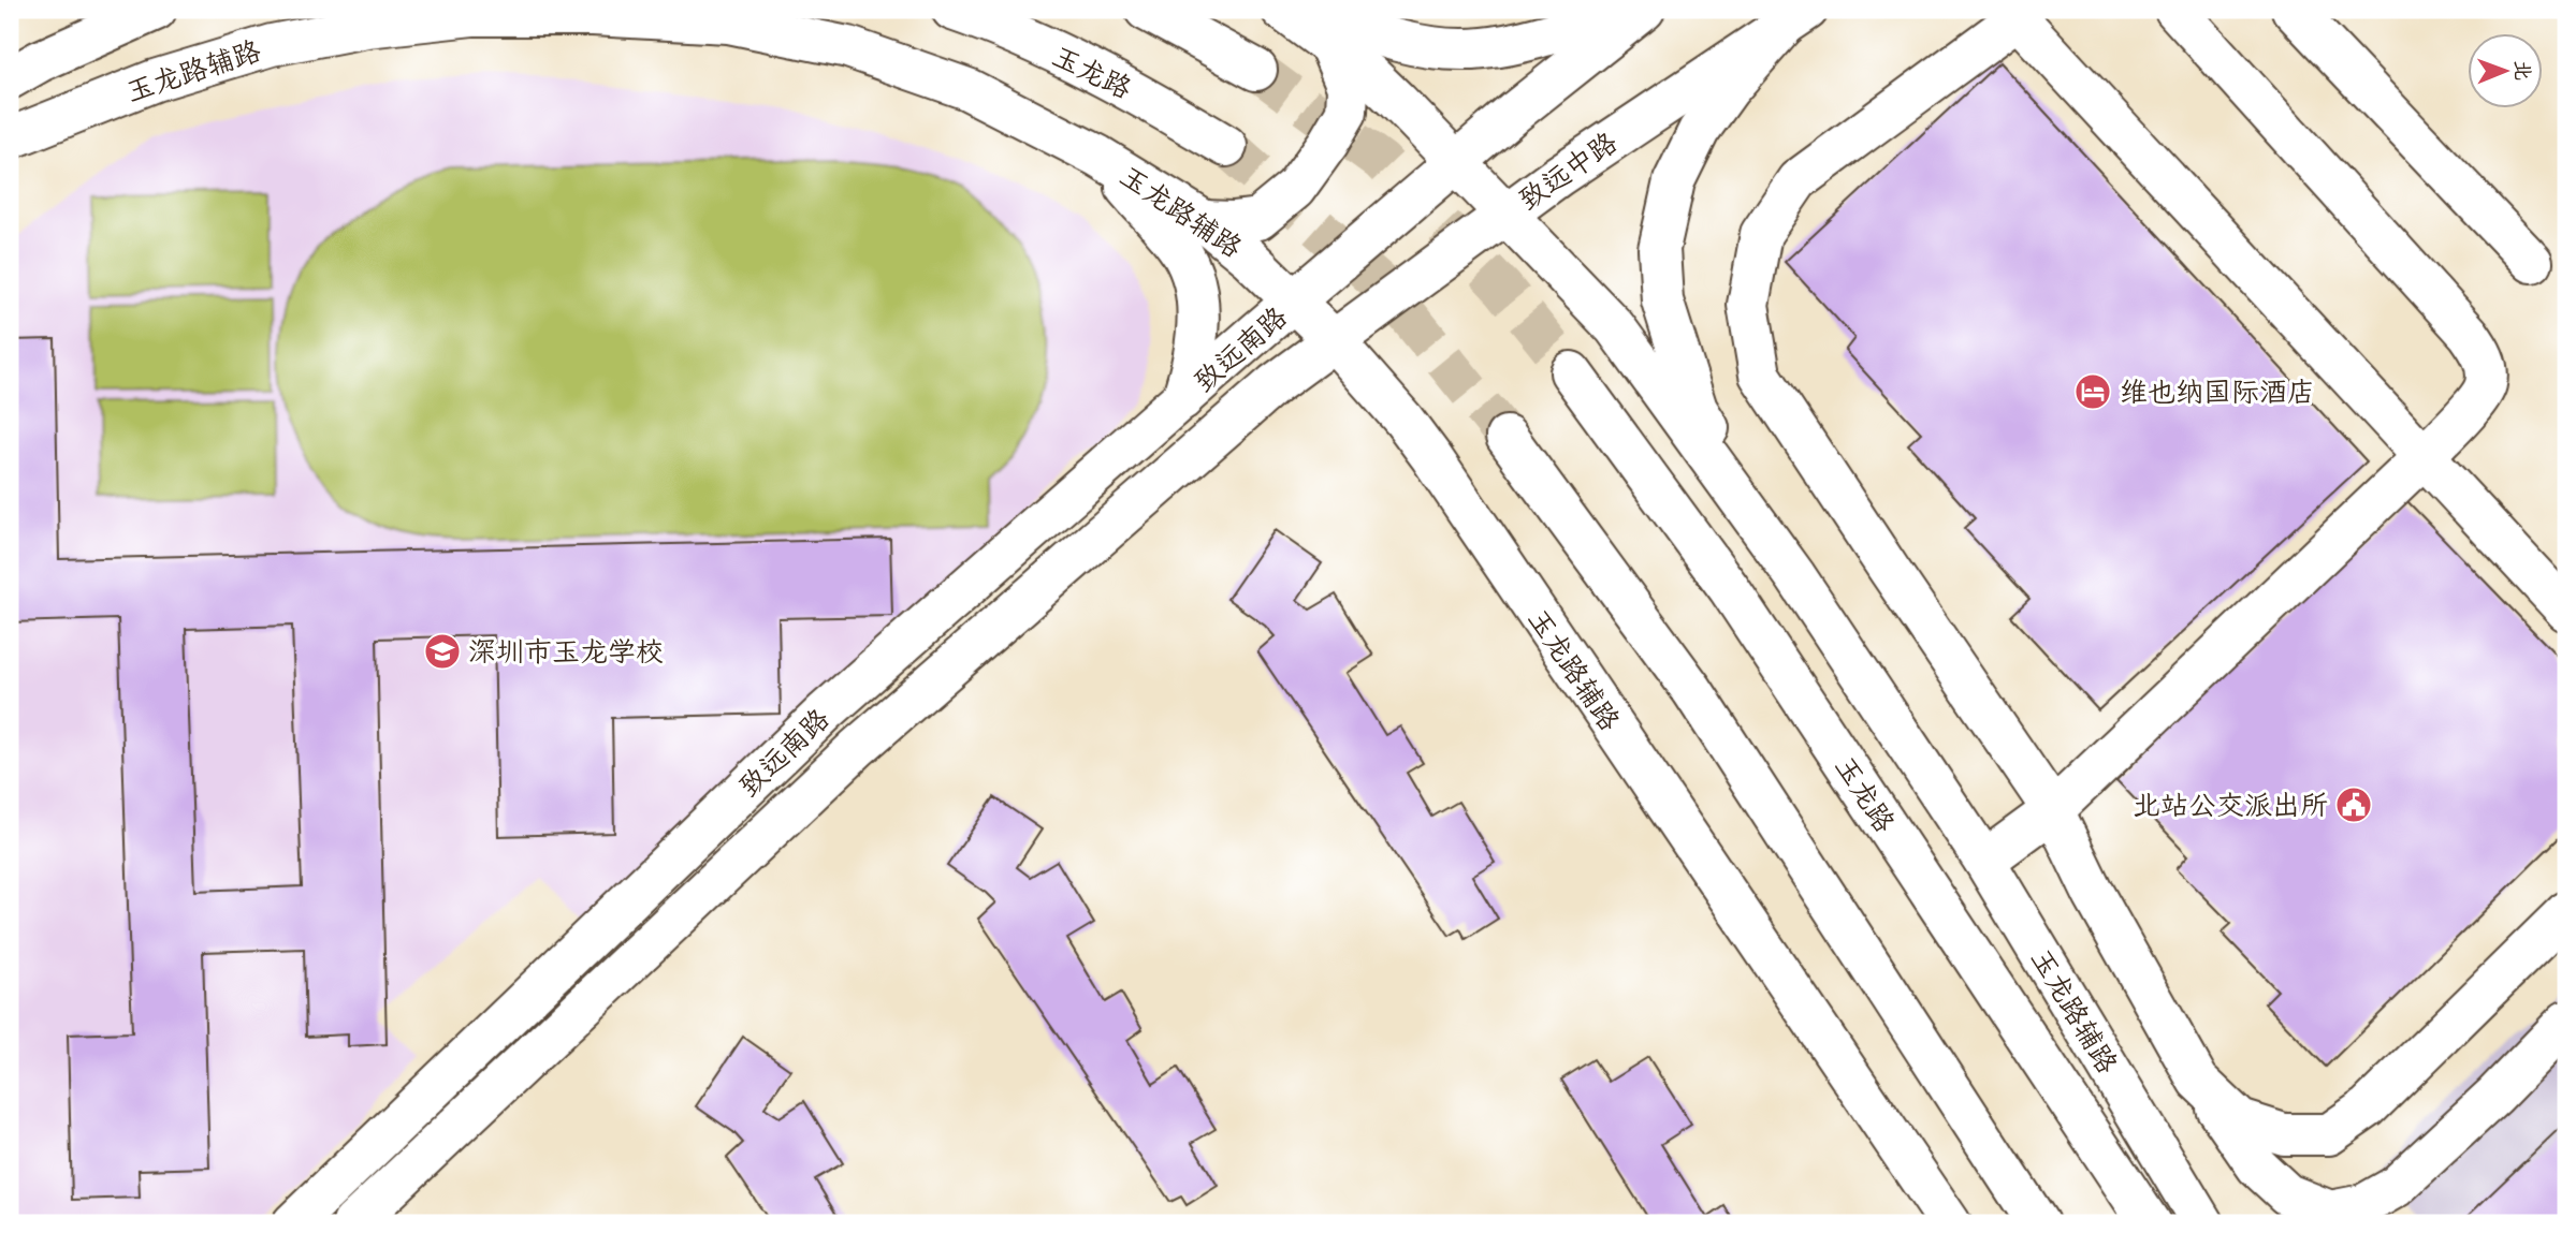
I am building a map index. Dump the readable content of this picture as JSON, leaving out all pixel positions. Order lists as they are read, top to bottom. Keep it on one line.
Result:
{"streets":{"street":["玉龙路辅路","玉龙路","致远中路","致远南路"]},"crossings":[["玉龙路辅路","致远中路"],["玉龙路辅路","致远南路"],["致远中路","致远南路"]],"places":{"hotel":["维也纳国际酒店"],"school or university":["深圳市玉龙学校"],"public building":["北站公交派出所"]},"north":"right"}
